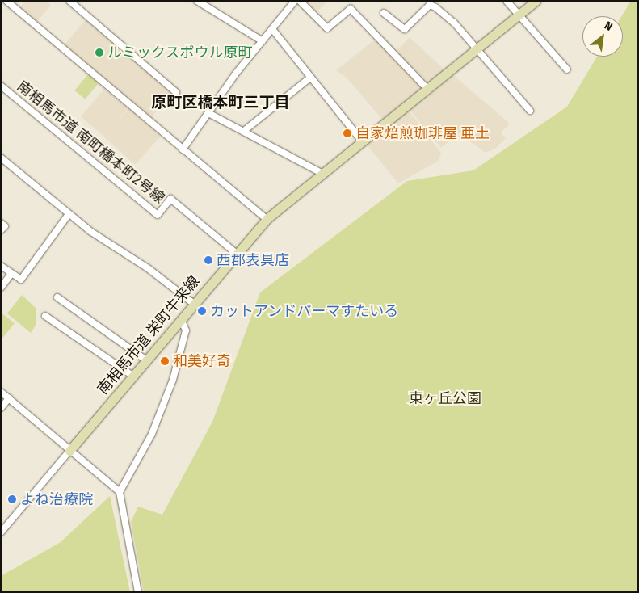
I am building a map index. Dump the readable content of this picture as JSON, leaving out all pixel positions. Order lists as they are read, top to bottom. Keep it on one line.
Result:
{"streets":{"street":["南相馬市道 南町橋本町2号線","南相馬市道 栄町牛来線"]},"crossings":[["南相馬市道 南町橋本町2号線","南相馬市道 栄町牛来線"]],"districts":["原町区橋本町三丁目"],"parks":["東ヶ丘公園"],"places":["ルミックスボウル原町","自家焙煎珈琲屋 亜土","西郡表具店","カットアンドパーマすたいる","和美好奇","よね治療院"],"north":"top right"}
